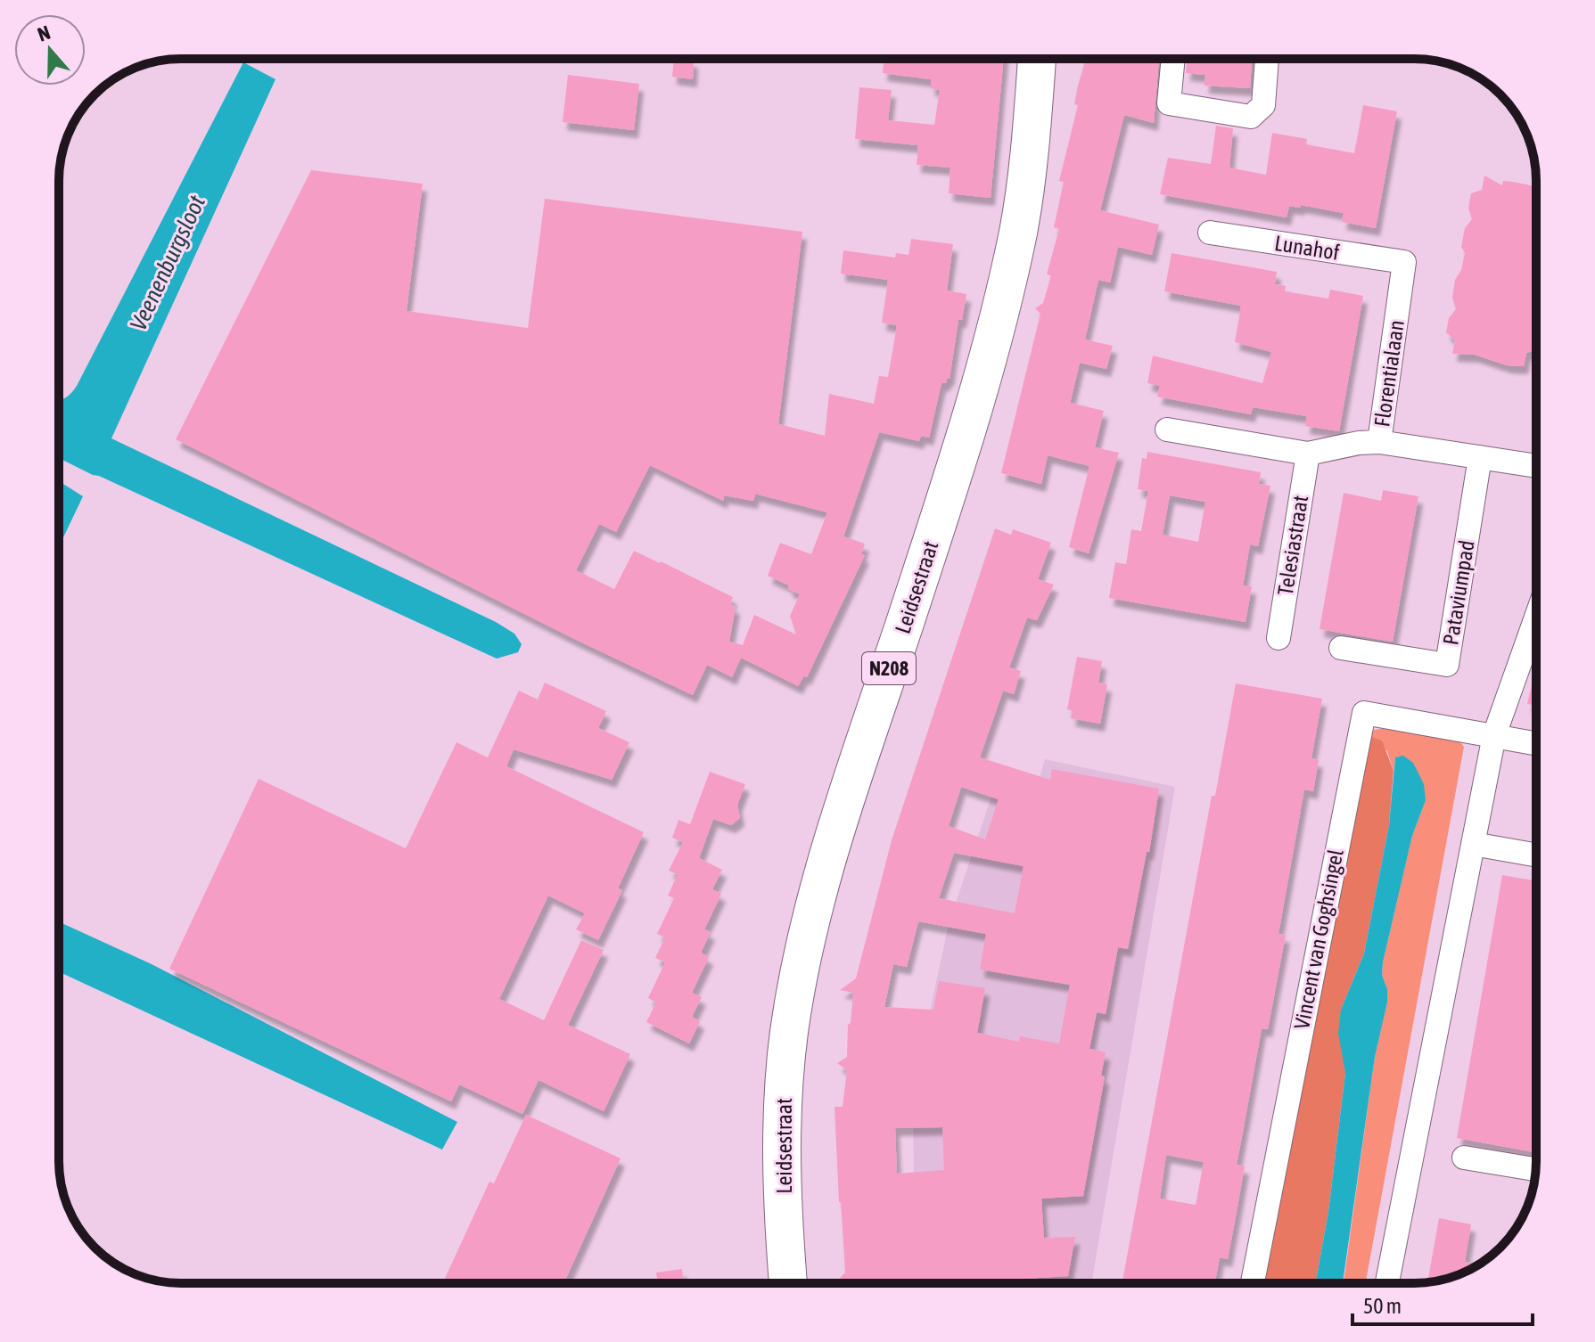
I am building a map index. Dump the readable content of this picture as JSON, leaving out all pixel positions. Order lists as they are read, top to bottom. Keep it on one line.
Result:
{"streets":{"main road":["Leidsestraat","N208"],"street":["Lunahof","Florentialaan","Telesiastraat","Pataviumpad","Vincent van Goghsingel"]},"crossings":[["Lunahof","Florentialaan"],["Florentialaan","Pataviumpad"]],"water":["Veenenburgsloot"],"scale_bar":"50 m","north":"top"}
